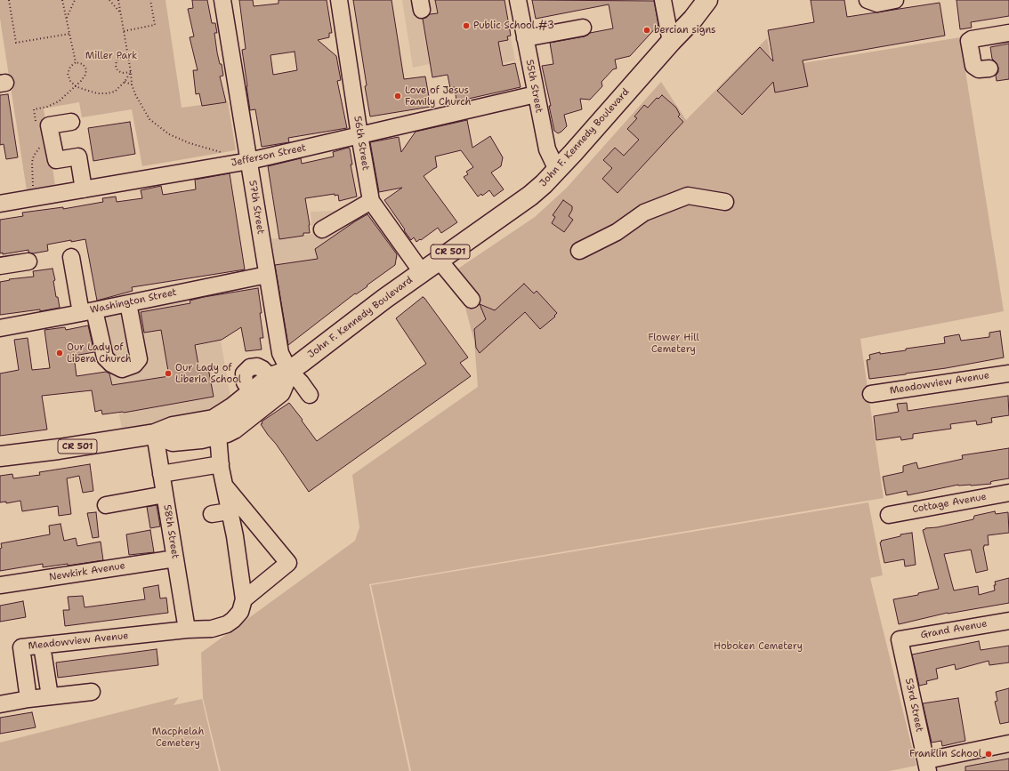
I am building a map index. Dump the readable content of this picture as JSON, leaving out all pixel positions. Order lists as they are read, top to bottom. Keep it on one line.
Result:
{"streets":{"main road":["John F. Kennedy Boulevard","CR 501"],"street":["55th Street","56th Street","Jefferson Street","57th Street","Washington Street","Meadowview Avenue","Cottage Avenue","58th Street","Newkirk Avenue","Grand Avenue","53rd Street"]},"crossings":[["55th Street","John F. Kennedy Boulevard"],["55th Street","Jefferson Street"],["John F. Kennedy Boulevard","56th Street"],["John F. Kennedy Boulevard","57th Street"],["John F. Kennedy Boulevard","58th Street"],["56th Street","Jefferson Street"],["Jefferson Street","57th Street"],["57th Street","Washington Street"],["Meadowview Avenue","58th Street"],["58th Street","Newkirk Avenue"],["Grand Avenue","53rd Street"]],"parks":["Miller Park","Flower Hill Cemetery","Hoboken Cemetery","Macphelah Cemetery"],"places":["Public School #3","bercian signs","Love of Jesus Family Church","Our Lady of Libera Church","Our Lady of Liberia School","Franklin School"]}
